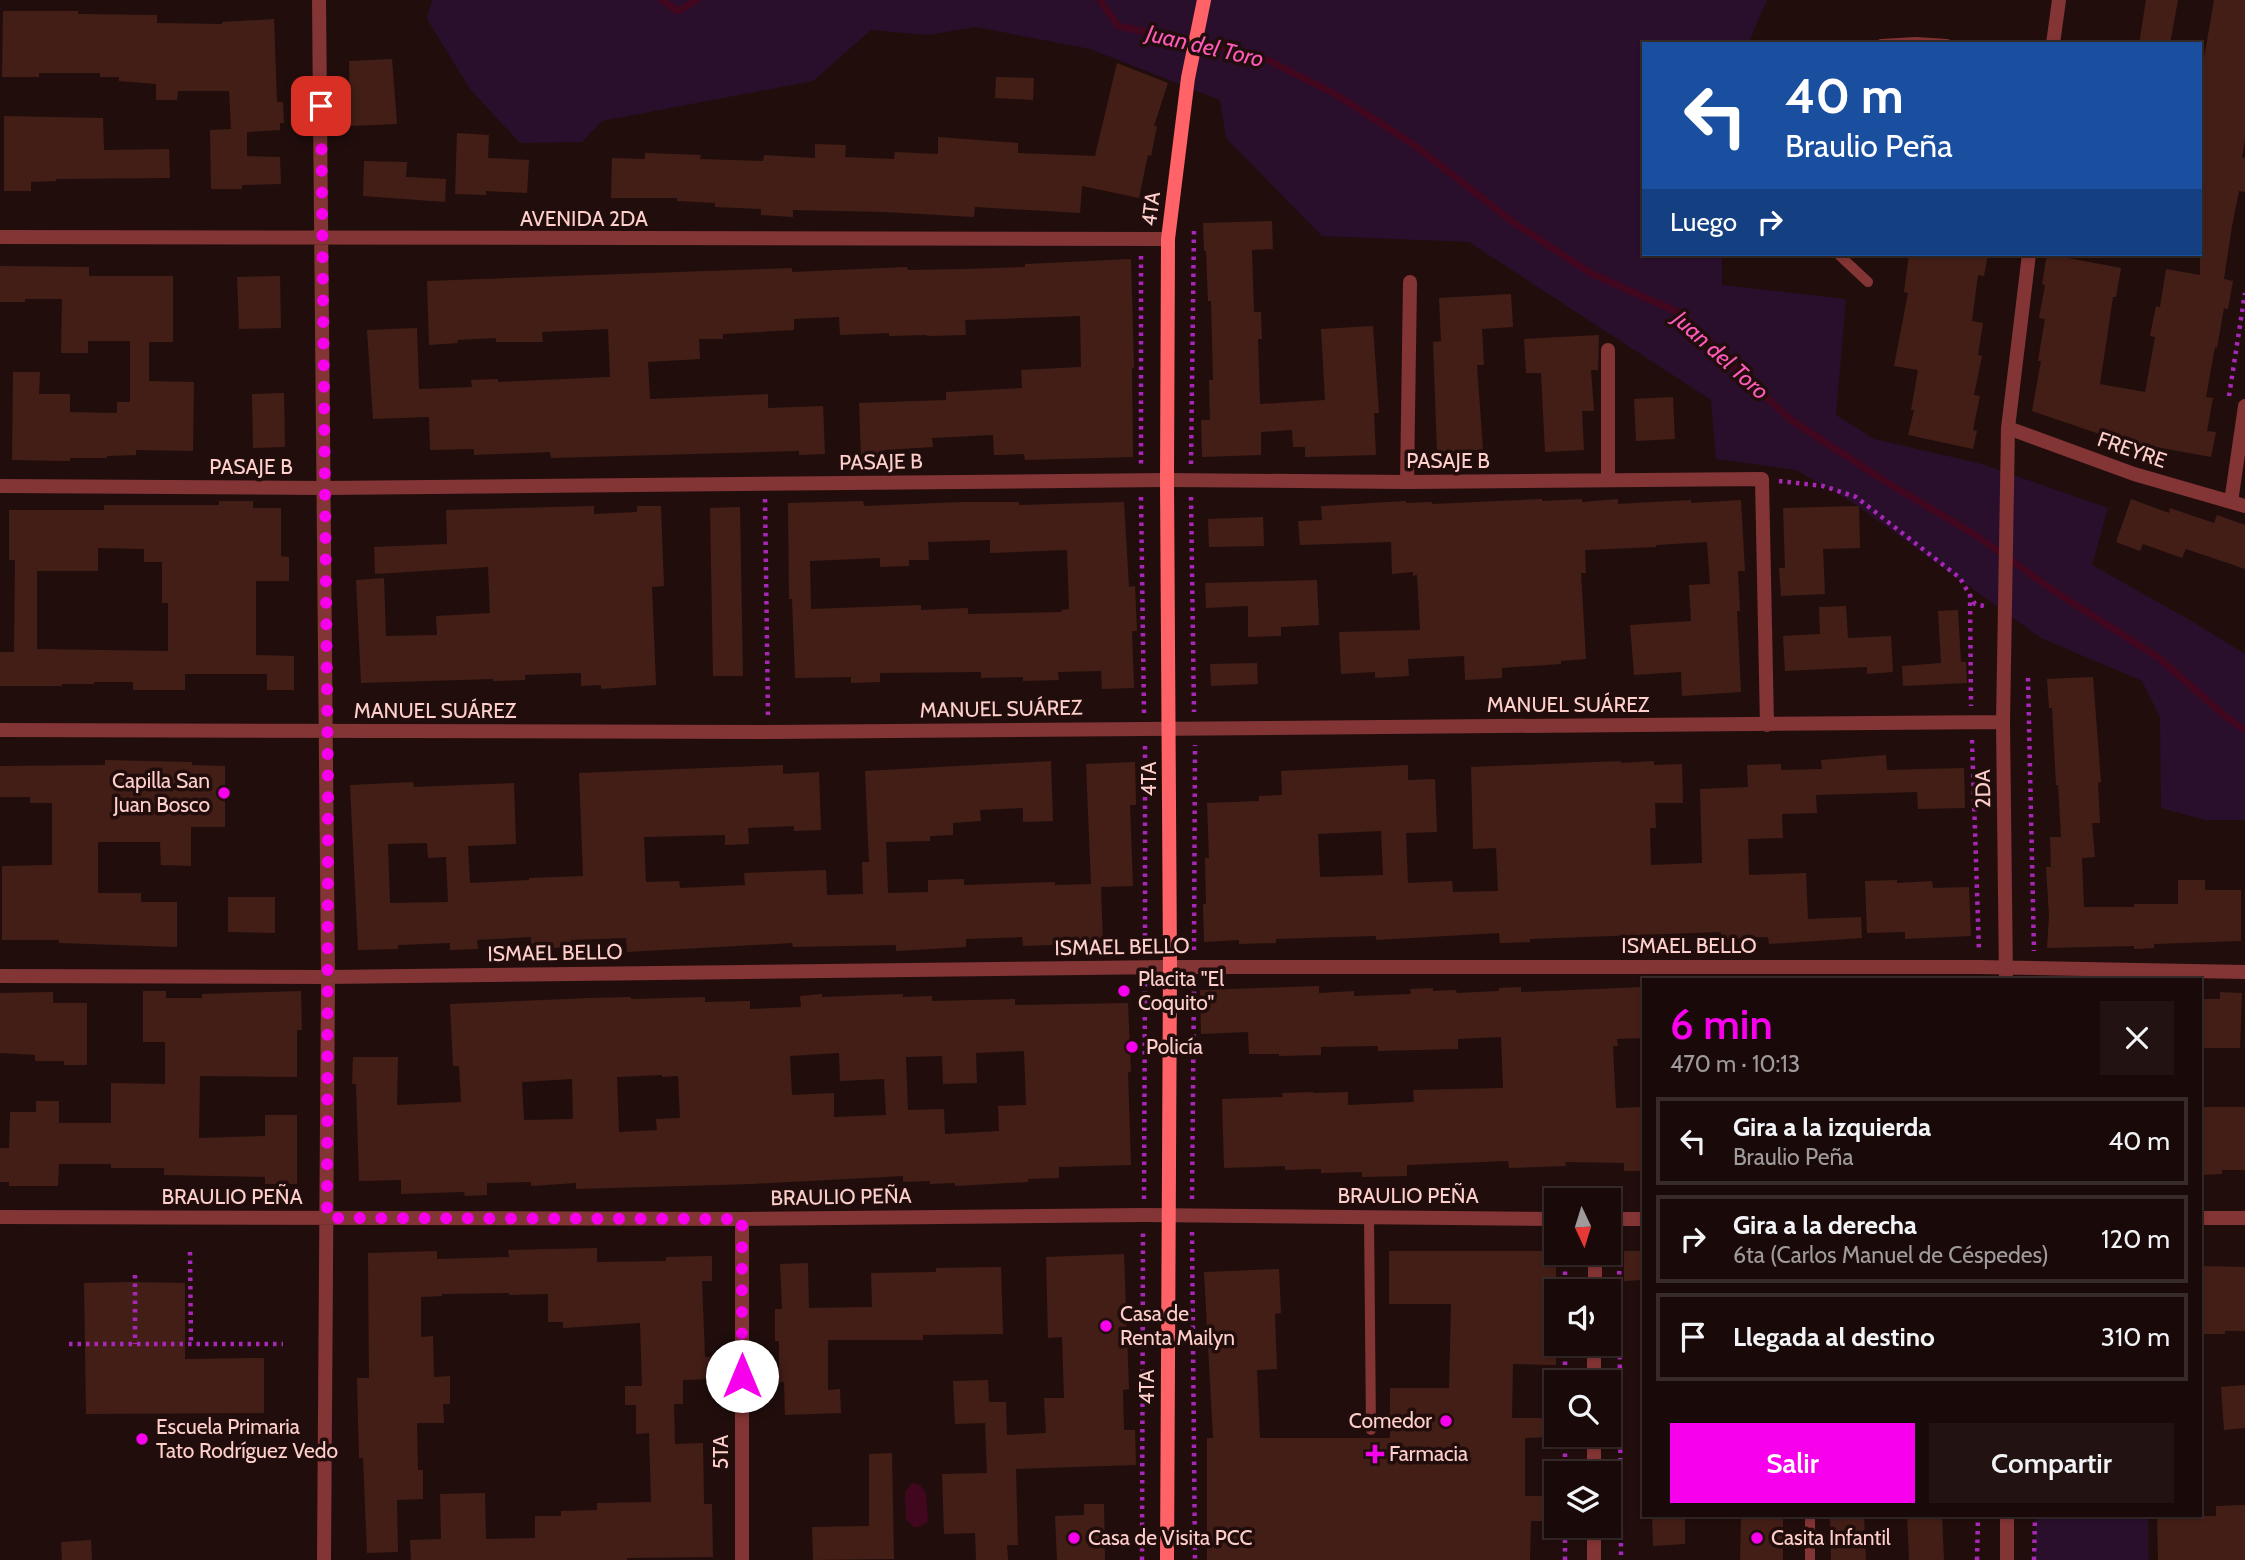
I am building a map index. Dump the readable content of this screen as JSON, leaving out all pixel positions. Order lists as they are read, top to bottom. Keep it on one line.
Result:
{"streets":{"main road":["4TA"],"street":["AVENIDA 2DA","FREYRE","PASAJE B","MANUEL SUÁREZ","2DA","ISMAEL BELLO","BRAULIO PEÑA","5TA"]},"crossings":[["4TA","AVENIDA 2DA"],["4TA","PASAJE B"],["4TA","MANUEL SUÁREZ"],["4TA","ISMAEL BELLO"],["4TA","BRAULIO PEÑA"],["FREYRE","2DA"],["MANUEL SUÁREZ","2DA"],["2DA","ISMAEL BELLO"],["BRAULIO PEÑA","5TA"]],"water":["Juan del Toro"],"places":{"other":["Capilla San Juan Bosco","Placita \"El Coquito\"","Policía","Casa de Renta Mailyn","Comedor","Escuela Primaria Tato Rodríguez Vedo","Casa de Visita PCC","Casita Infantil"],"health":["Farmacia"]},"north":"bottom","page":{"turn":["40 m","Braulio Peña"],"then":"Luego","heading":["6 min","470 m · 10:13"],"list":[{"name":"Gira a la izquierda","note":"Braulio Peña","value":"40 m"},{"name":"Gira a la derecha","note":"6ta (Carlos Manuel de Céspedes)","value":"120 m"},{"name":"Llegada al destino","value":"310 m"}],"buttons":["Salir","Compartir"]}}
